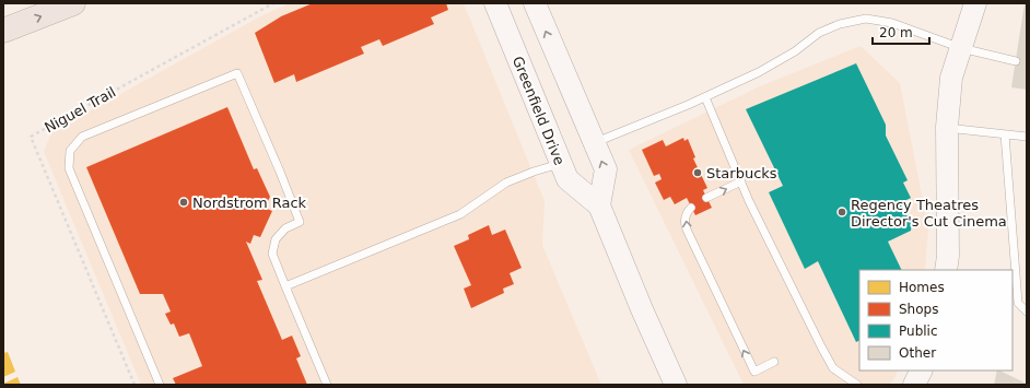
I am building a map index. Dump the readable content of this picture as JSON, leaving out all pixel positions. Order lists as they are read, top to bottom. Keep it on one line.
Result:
{"streets":{"main road":["Greenfield Drive"],"path":["Niguel Trail"]},"places":["Starbucks","Nordstrom Rack","Regency Theatres Director's Cut Cinema"],"legend":["Homes","Shops","Public","Other"],"scale_bar":"20 m"}
